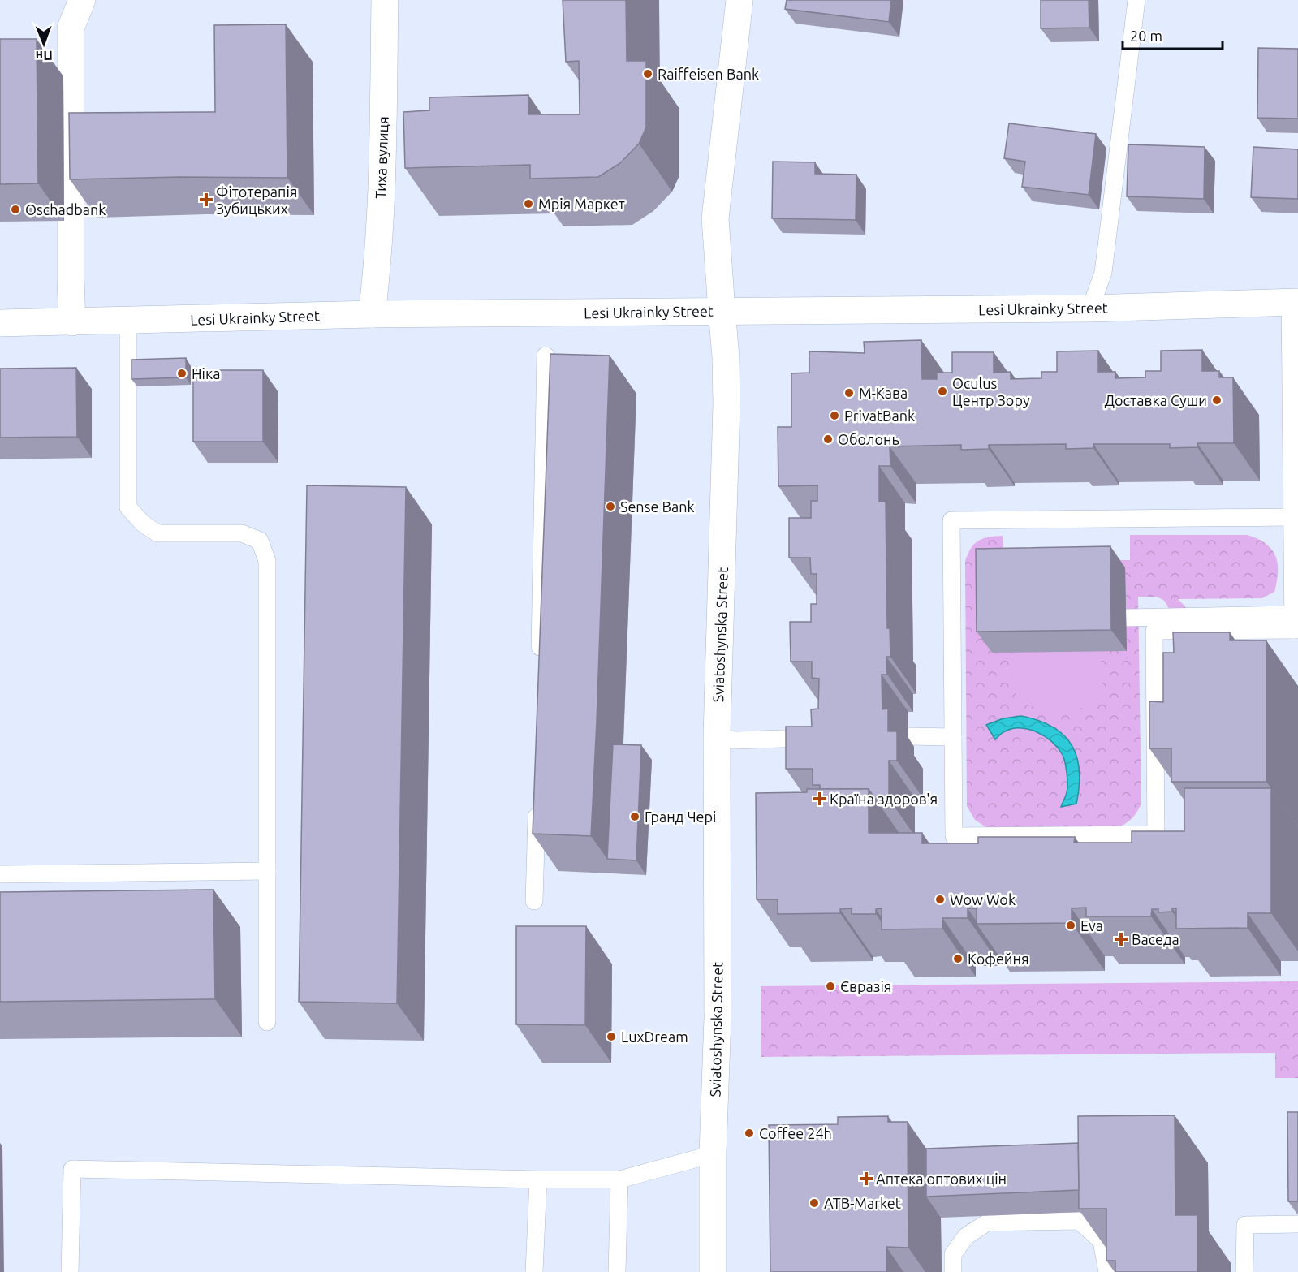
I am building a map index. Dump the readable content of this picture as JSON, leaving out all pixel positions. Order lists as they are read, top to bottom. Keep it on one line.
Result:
{"streets":{"street":["Тиха вулиця","Lesi Ukrainky Street","Sviatoshynska Street"]},"crossings":[["Тиха вулиця","Lesi Ukrainky Street"],["Lesi Ukrainky Street","Sviatoshynska Street"]],"places":{"other":["Raiffeisen Bank","Мрія Маркет","Oschadbank","Ніка","Oculus Центр Зору","М-Кава","Доставка Суши","PrivatBank","Оболонь","Sense Bank","Гранд Чері","Wow Wok","Eva","Кофейня","Євразія","LuxDream","Coffee 24h","ATB-Market"],"health":["Фітотерапія Зубицьких","Країна здоров'я","Васеда","Аптека оптових цін"]},"scale_bar":"20 m","north":"bottom"}
